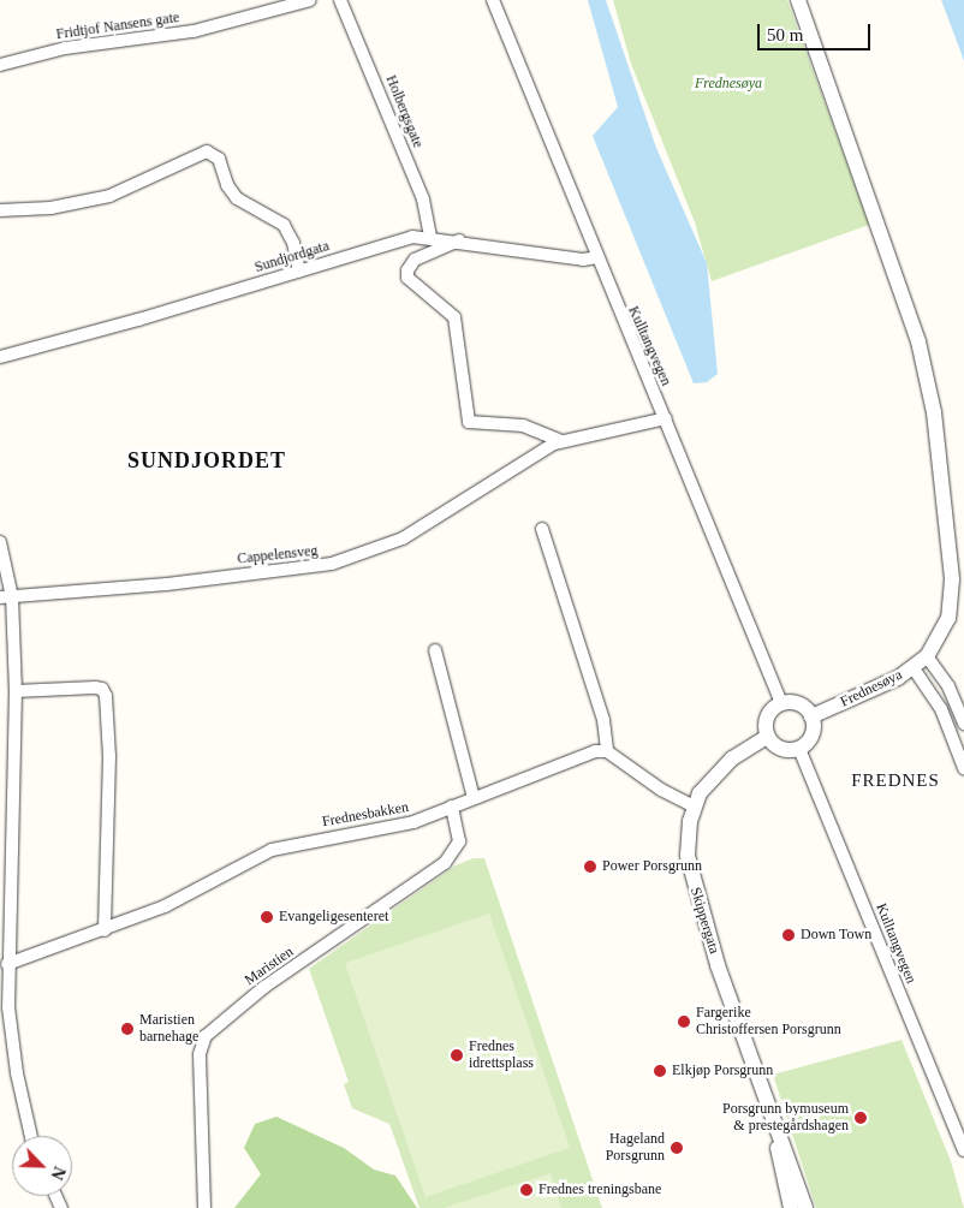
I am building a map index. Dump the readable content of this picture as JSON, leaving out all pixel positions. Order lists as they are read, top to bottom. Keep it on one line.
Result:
{"streets":{"street":["Fridtjof Nansens gate","Holbergsgate","Sundjordgata","Kulltangvegen","Cappelensveg","Frednesøya","Frednesbakken","Skippergata","Maristien"]},"crossings":[["Holbergsgate","Sundjordgata"],["Sundjordgata","Kulltangvegen"],["Kulltangvegen","Cappelensveg"],["Kulltangvegen","Frednesøya"],["Kulltangvegen","Skippergata"],["Frednesøya","Skippergata"],["Frednesbakken","Maristien"]],"districts":["SUNDJORDET","FREDNES"],"parks":["Frednesøya"],"places":["Power Porsgrunn","Evangeligesenteret","Down Town","Fargerike Christoffersen Porsgrunn","Maristien barnehage","Frednes idrettsplass","Elkjøp Porsgrunn","Porsgrunn bymuseum & prestegårdshagen","Hageland Porsgrunn","Frednes treningsbane"],"scale_bar":"50 m","north":"bottom right"}
